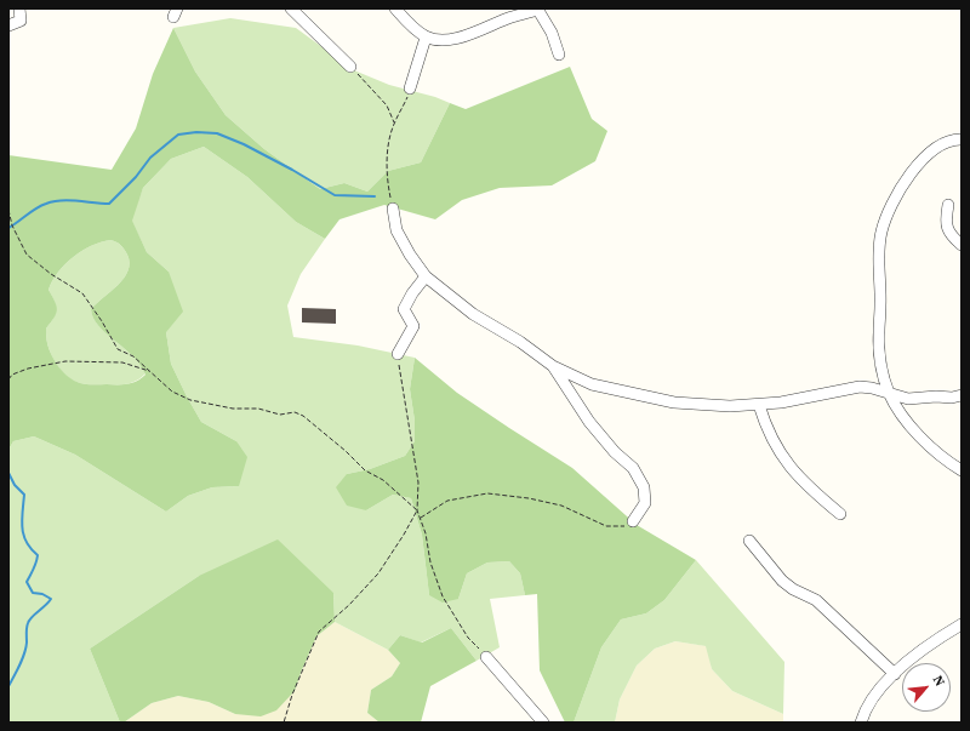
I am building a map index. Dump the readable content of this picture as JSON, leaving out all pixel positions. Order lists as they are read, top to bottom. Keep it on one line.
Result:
{"north":"top right"}
